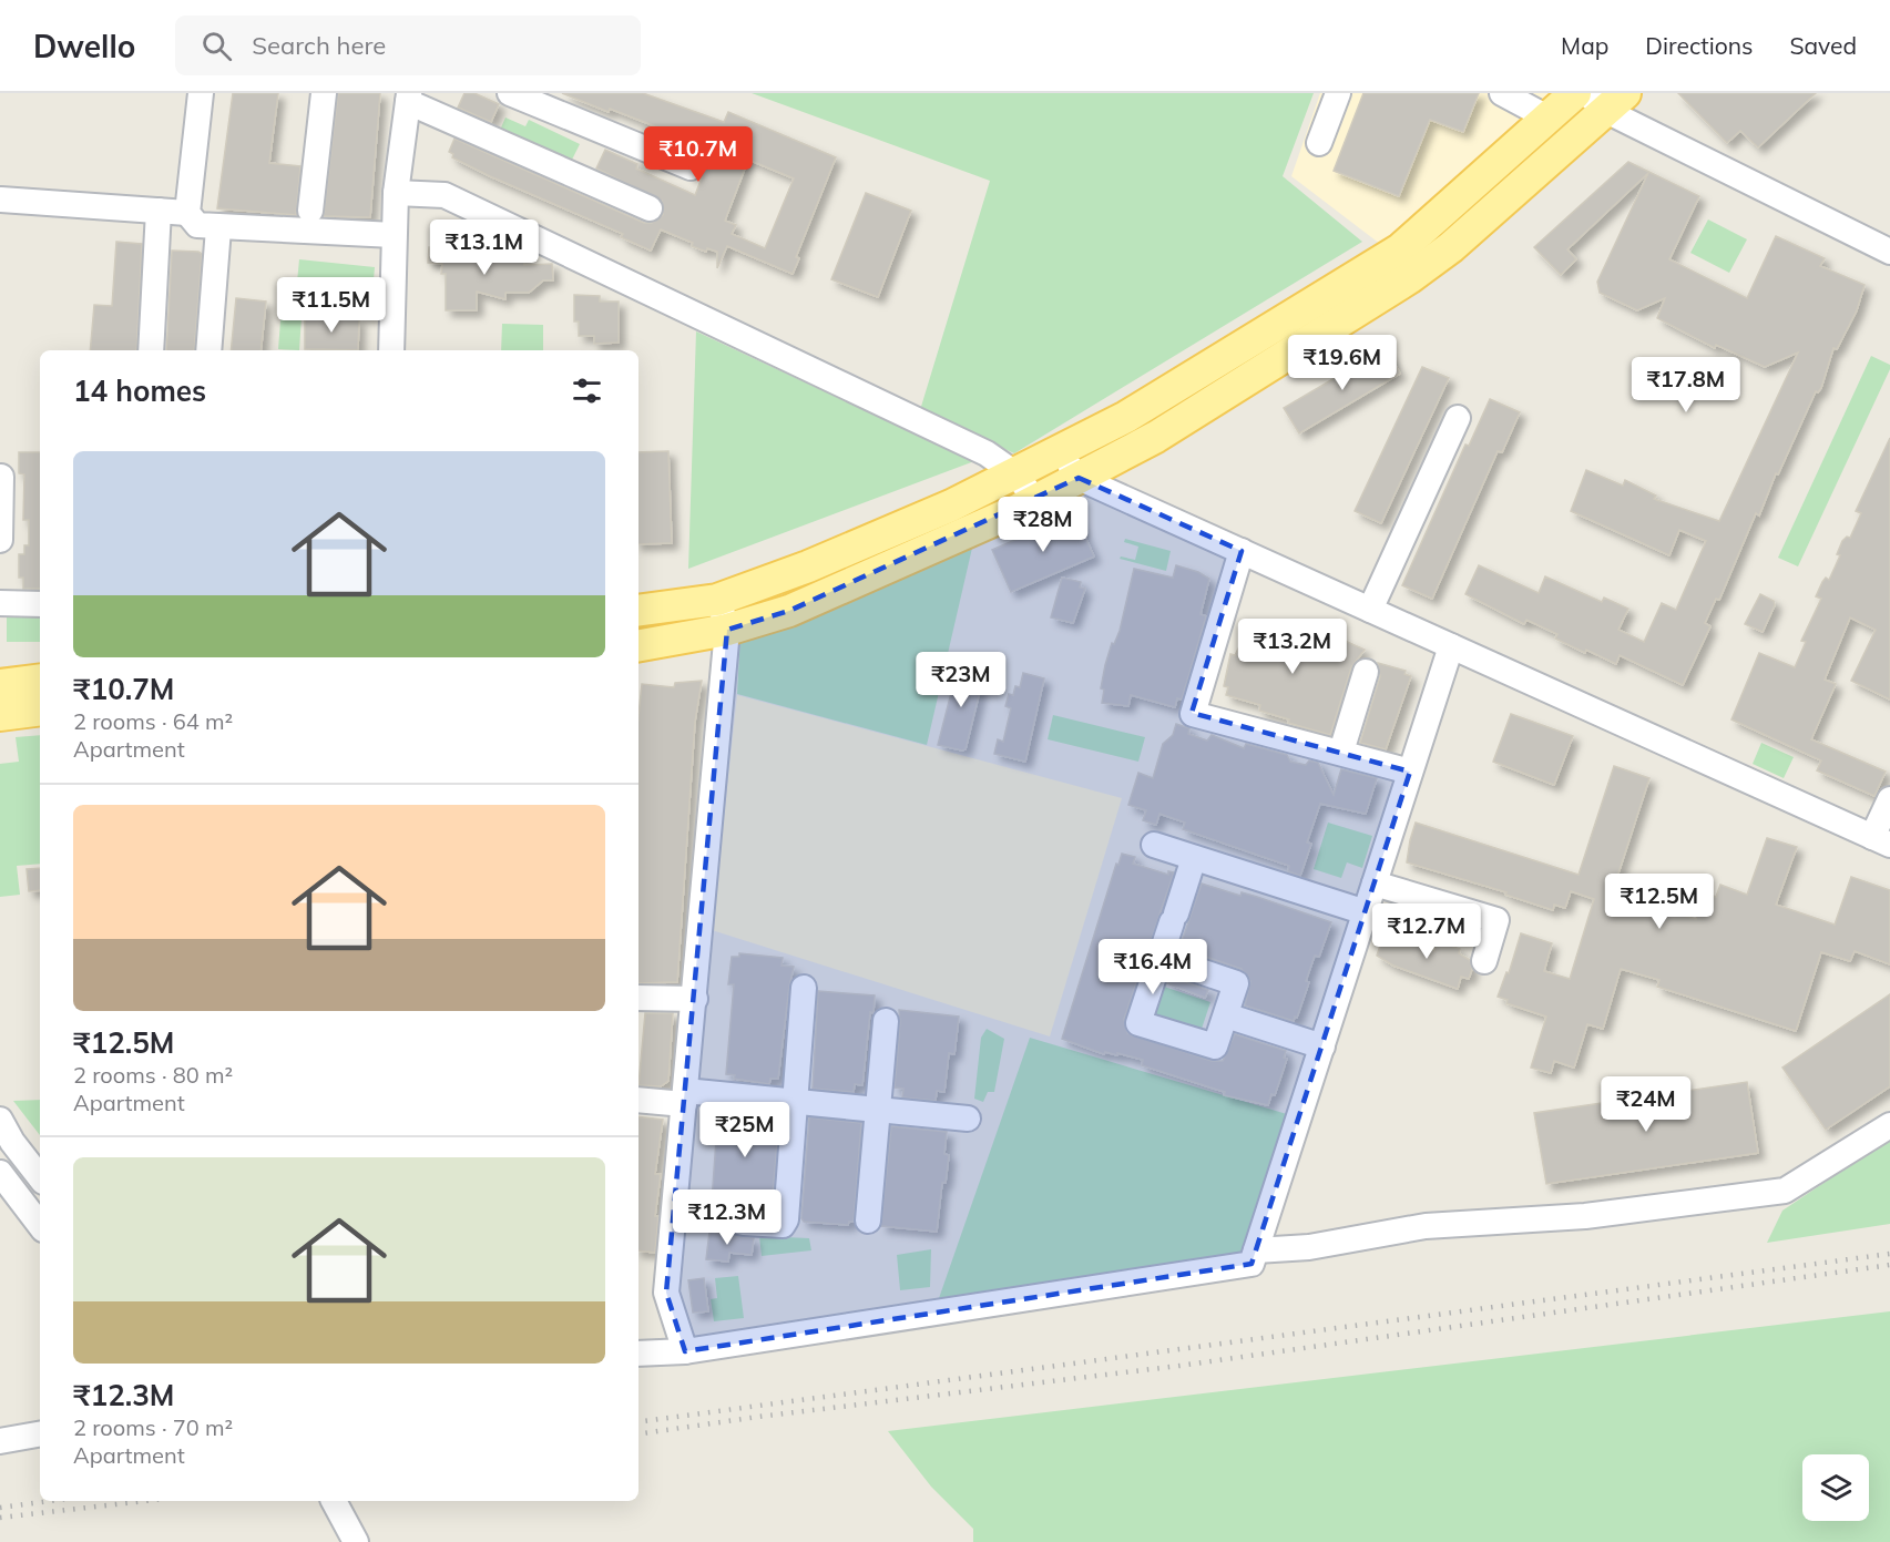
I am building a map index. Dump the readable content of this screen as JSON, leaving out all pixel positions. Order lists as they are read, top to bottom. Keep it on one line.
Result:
{"page":{"header":"Dwello","search":"Search here","nav":["Map","Directions","Saved"],"price":["₹10.7M","₹13.1M","₹11.5M","₹19.6M","₹17.8M","₹28M","₹13.2M","₹23M","₹12.5M","₹12.7M","₹16.4M","₹24M","₹25M","₹12.3M"],"heading":"14 homes","list":[{"name":"₹10.7M","note":"2 rooms · 64 m² · Apartment"},{"name":"₹12.5M","note":"2 rooms · 80 m² · Apartment"},{"name":"₹12.3M","note":"2 rooms · 70 m² · Apartment"}]}}
